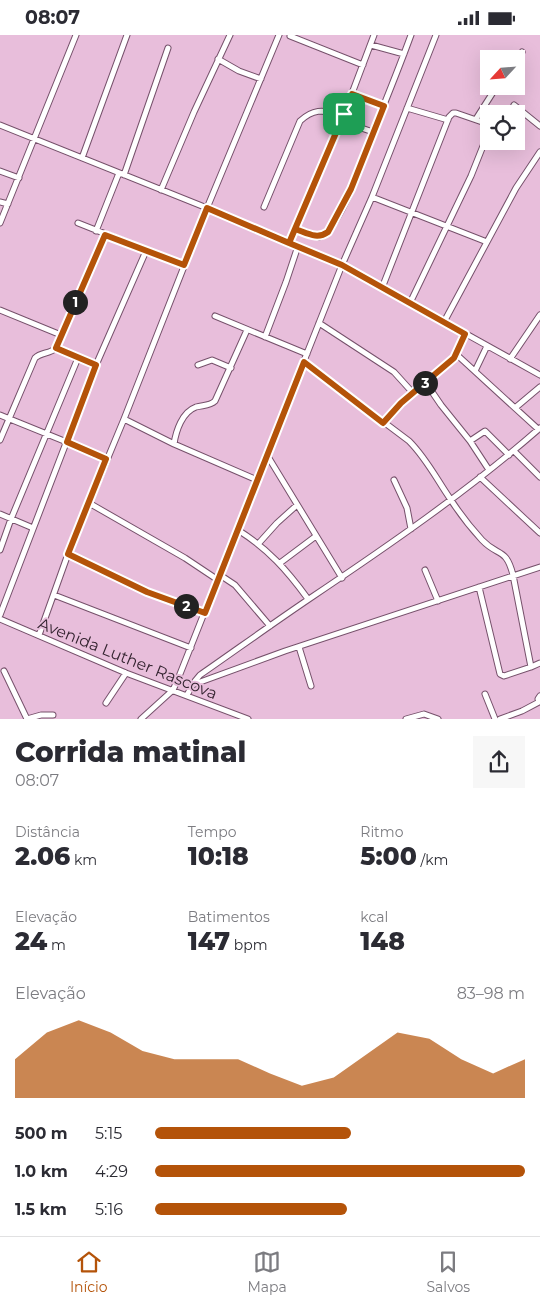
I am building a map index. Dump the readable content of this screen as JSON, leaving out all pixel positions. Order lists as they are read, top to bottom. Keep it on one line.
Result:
{"streets":{"street":["Avenida Luther Rascova"]},"north":"bottom left","page":{"status":"08:07","pins":["1","3","2"],"heading":["Corrida matinal","08:07"],"stats":[["Distância","2.06 km"],["Tempo","10:18"],["Ritmo","5:00 /km"],["Elevação","24 m"],["Batimentos","147 bpm"],["kcal","148"]],"chart":["Elevação","83–98 m"],"list":[{"name":"500 m","note":"5:15"},{"name":"1.0 km","note":"4:29"},{"name":"1.5 km","note":"5:16"}],"tabs":["Início","Mapa","Salvos"]}}
